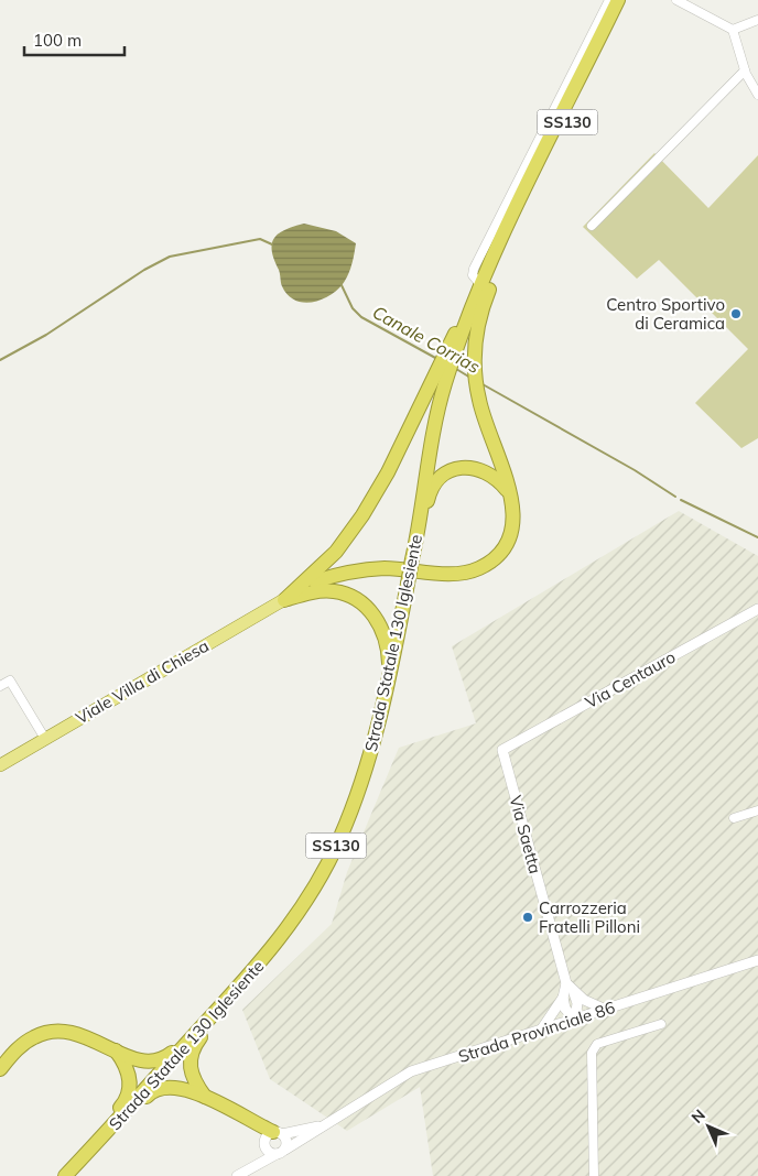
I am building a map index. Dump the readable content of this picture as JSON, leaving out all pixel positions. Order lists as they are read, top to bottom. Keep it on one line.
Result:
{"streets":{"highway":["SS130","Strada Statale 130 Iglesiente"],"main road":["Viale Villa di Chiesa"],"street":["Via Centauro","Via Saetta","Strada Provinciale 86"]},"crossings":[["Via Centauro","Via Saetta"],["Via Saetta","Strada Provinciale 86"]],"water":["Canale Corrias"],"places":["Centro Sportivo di Ceramica","Carrozzeria Fratelli Pilloni"],"scale_bar":"100 m","north":"top left"}
